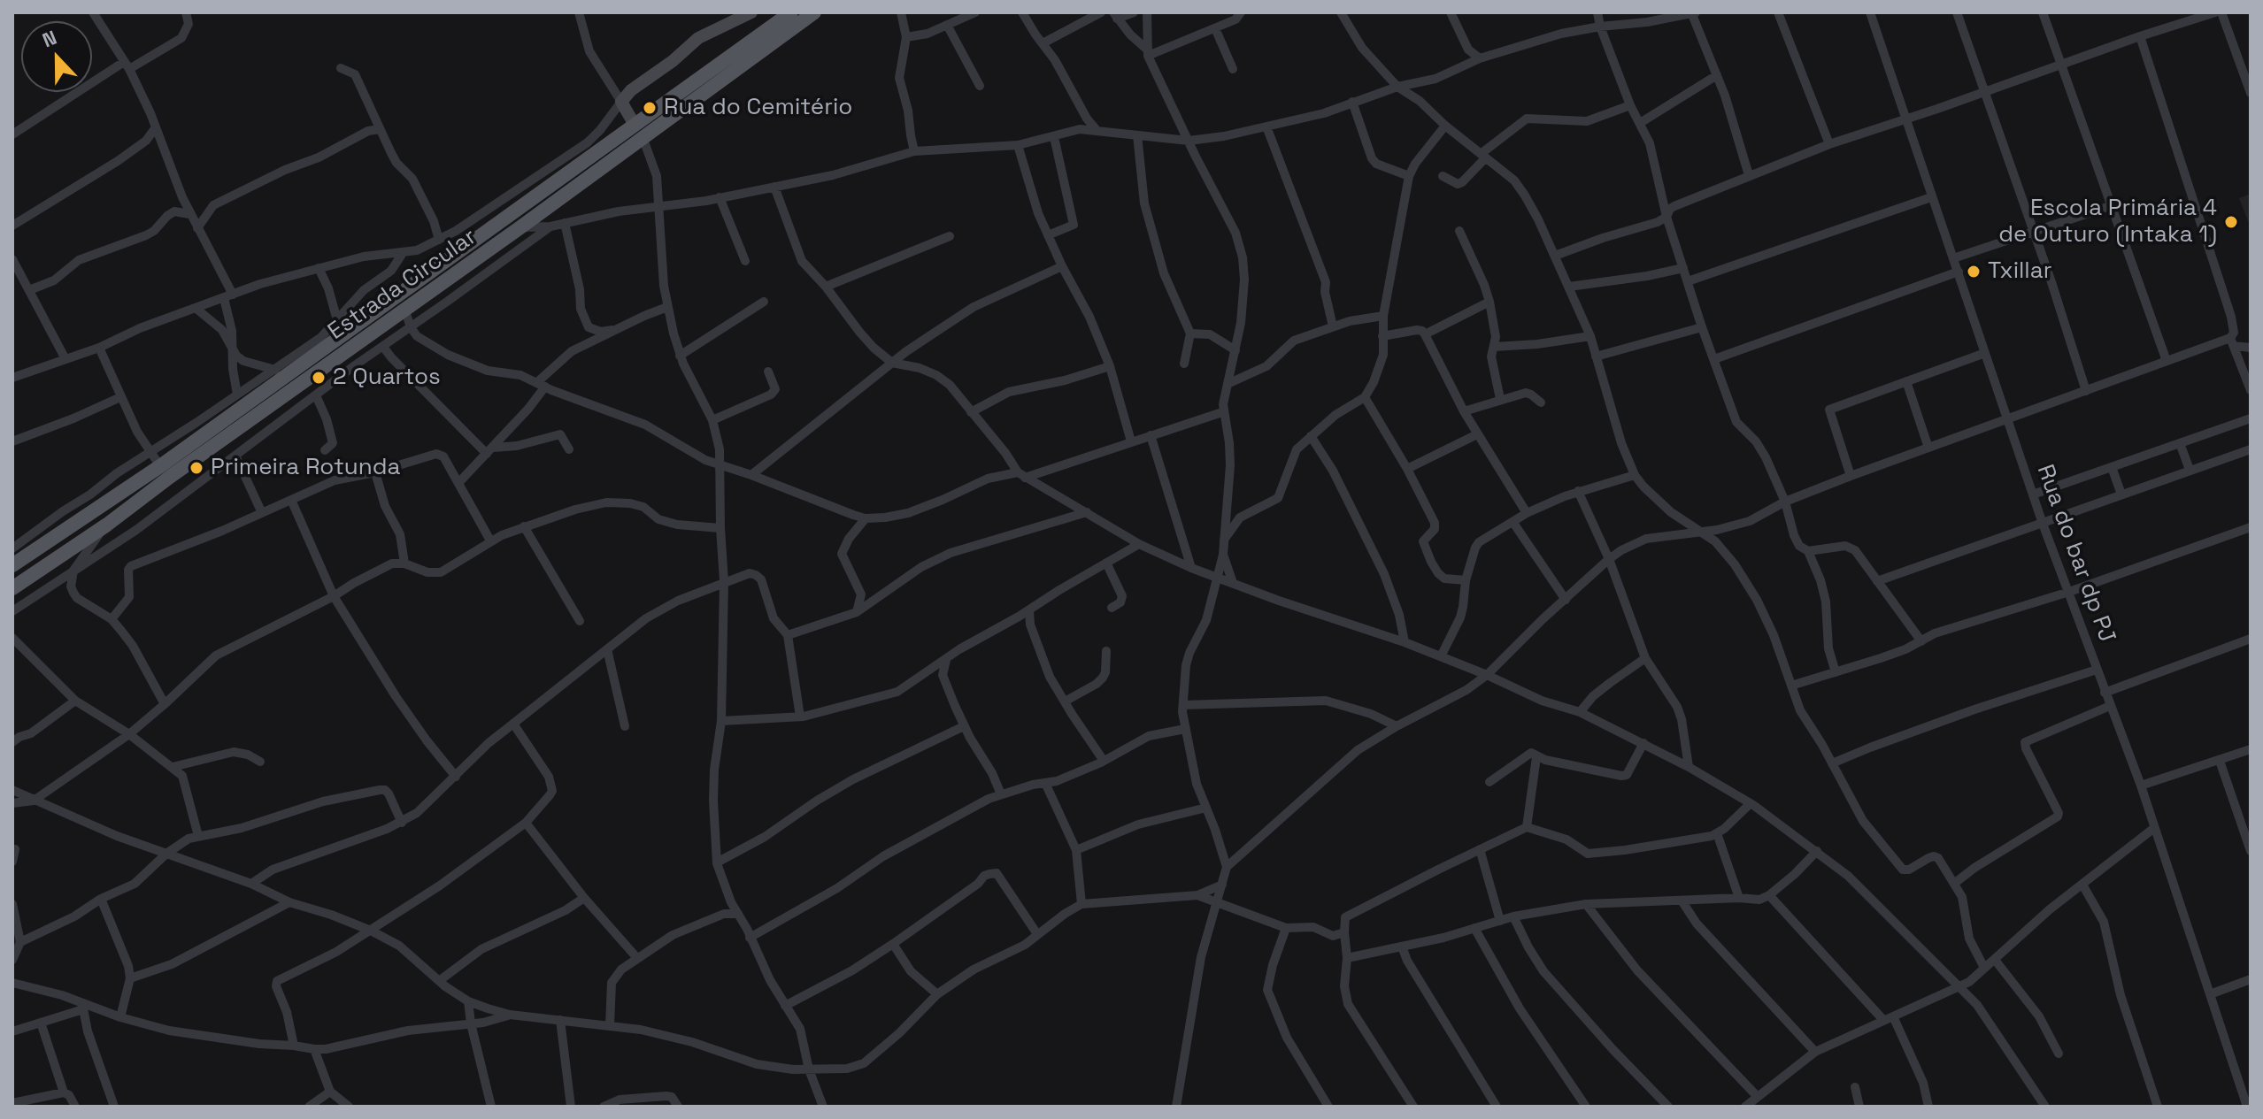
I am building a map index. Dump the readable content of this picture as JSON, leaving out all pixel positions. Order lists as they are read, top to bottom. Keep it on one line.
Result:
{"streets":{"main road":["Estrada Circular"],"street":["Rua do bar dp PJ"]},"places":["Rua do Cemitério","Escola Primária 4 de Outuro (Intaka 1)","Txillar","2 Quartos","Primeira Rotunda"],"north":"top"}
